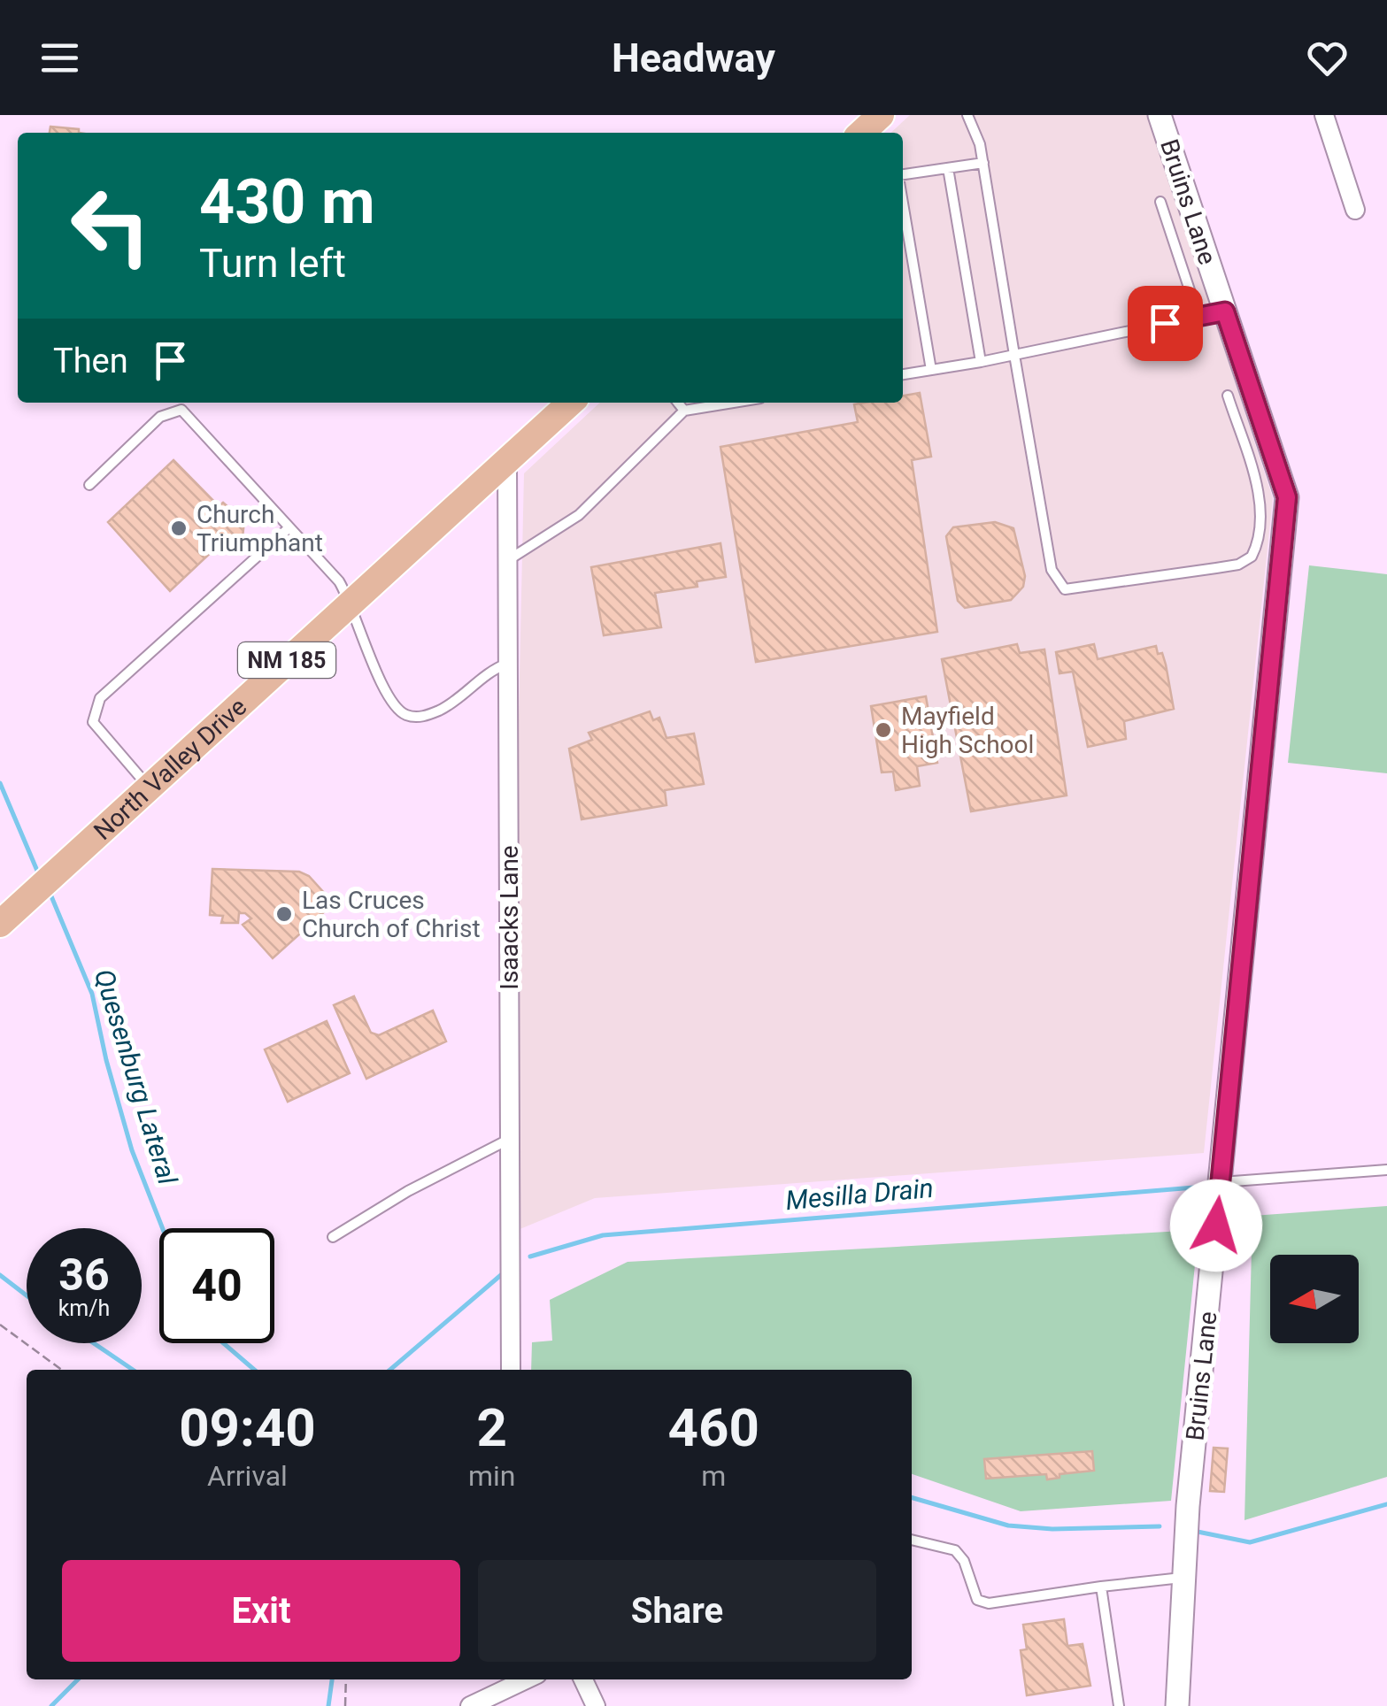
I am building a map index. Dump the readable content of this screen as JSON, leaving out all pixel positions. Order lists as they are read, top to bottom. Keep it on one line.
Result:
{"streets":{"main road":["NM 185","North Valley Drive"],"street":["Bruins Lane","Isaacks Lane"]},"crossings":[["North Valley Drive","Isaacks Lane"]],"water":["Quesenburg Lateral","Mesilla Drain"],"places":["Church Triumphant","Mayfield High School","Las Cruces Church of Christ"],"north":"left","page":{"header":"Headway","turn":["430 m","Turn left"],"then":"Then","speed":"36 km/h","limit":"40","eta":["09:40","Arrival","2","min","460","m"],"buttons":["Exit","Share"]}}
